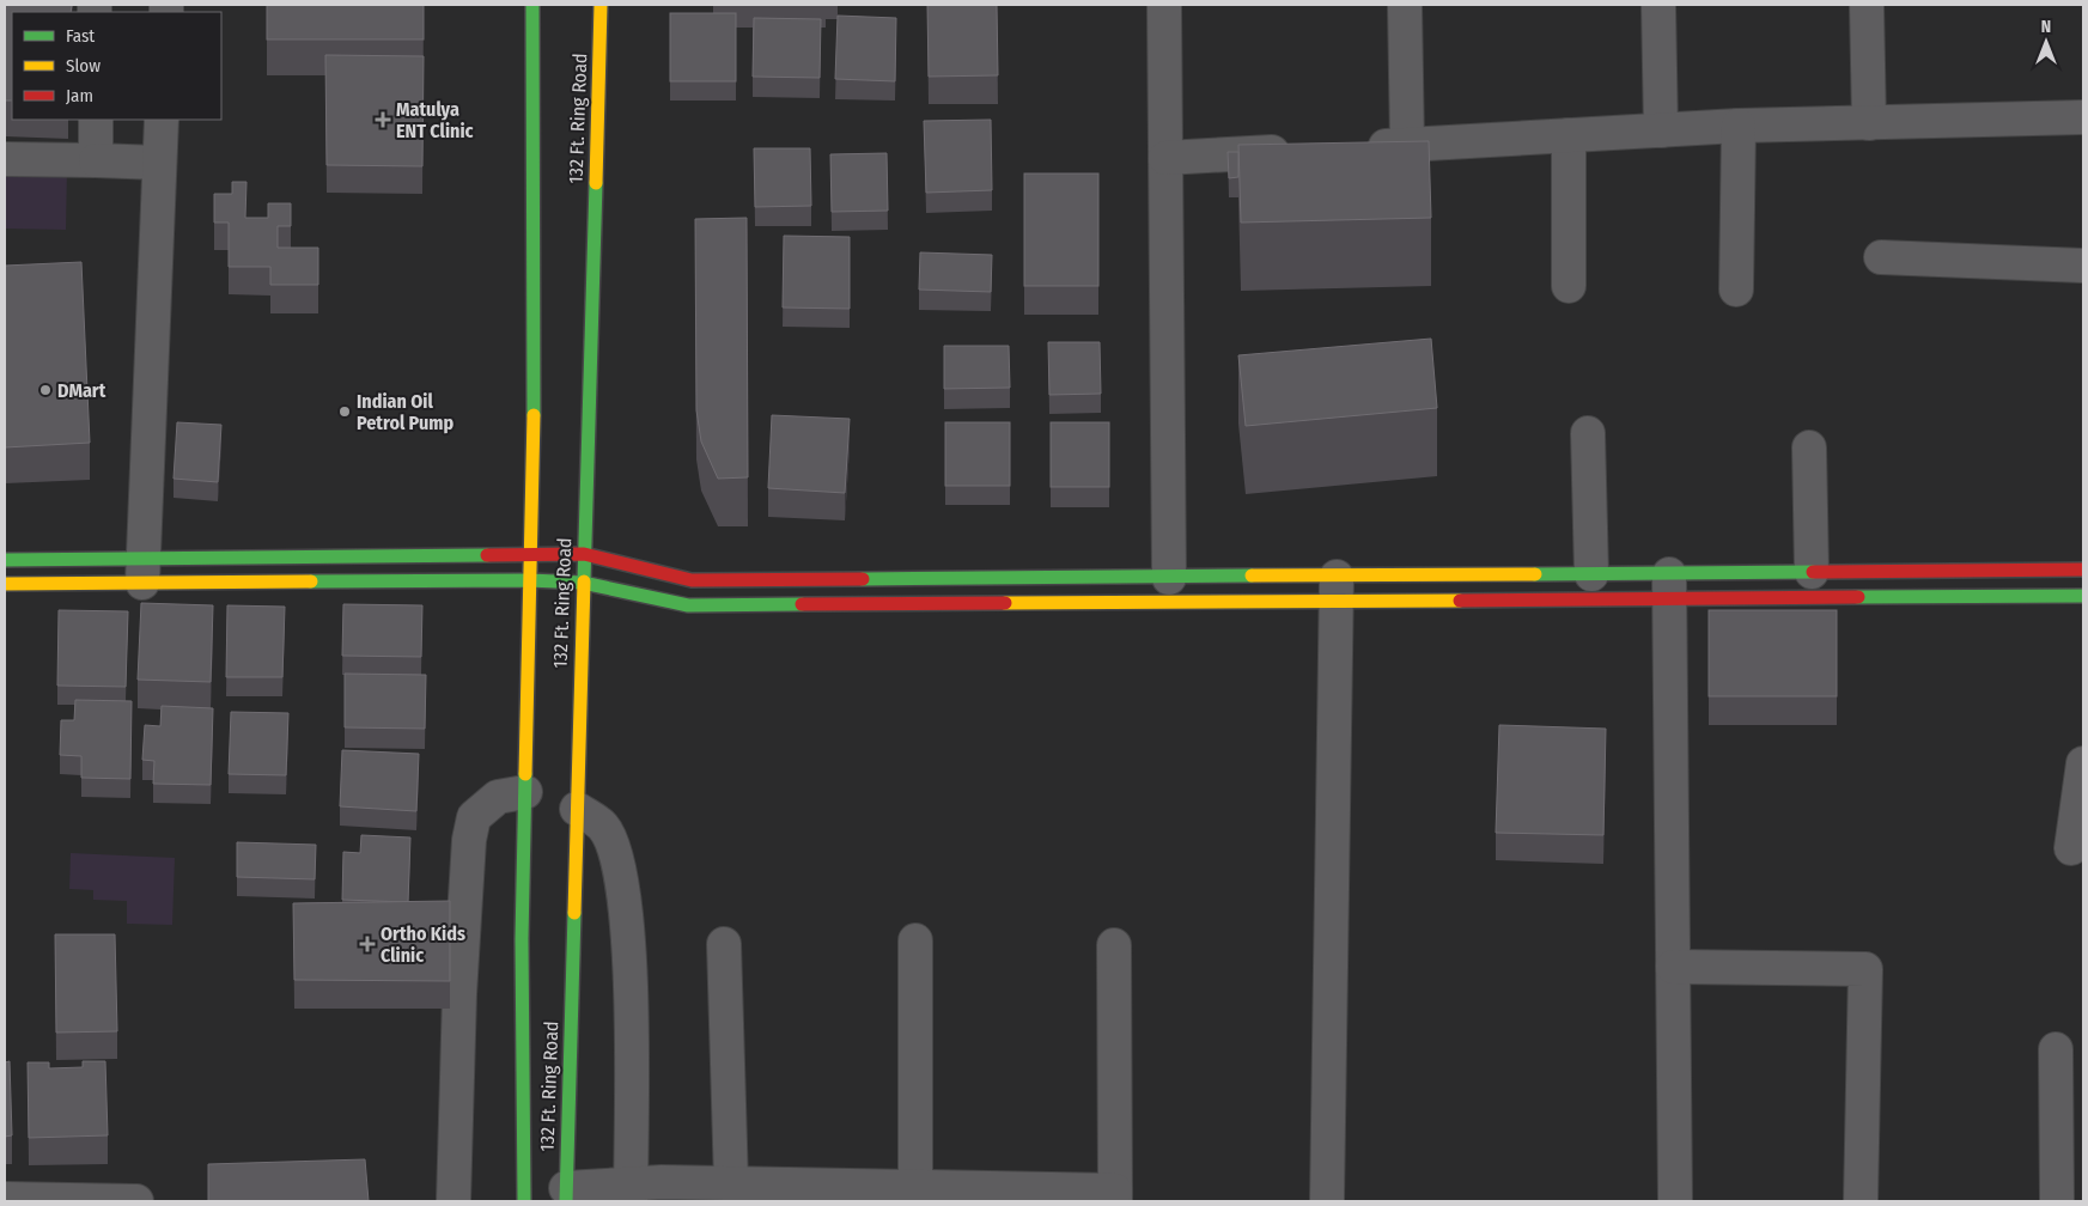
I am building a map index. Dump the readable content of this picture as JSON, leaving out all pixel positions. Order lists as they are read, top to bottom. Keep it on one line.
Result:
{"streets":{"street":["132 Ft. Ring Road"]},"places":{"health":["Matulya ENT Clinic","Ortho Kids Clinic"],"other":["DMart","Indian Oil Petrol Pump"]},"legend":["Fast","Slow","Jam"],"north":"top"}
